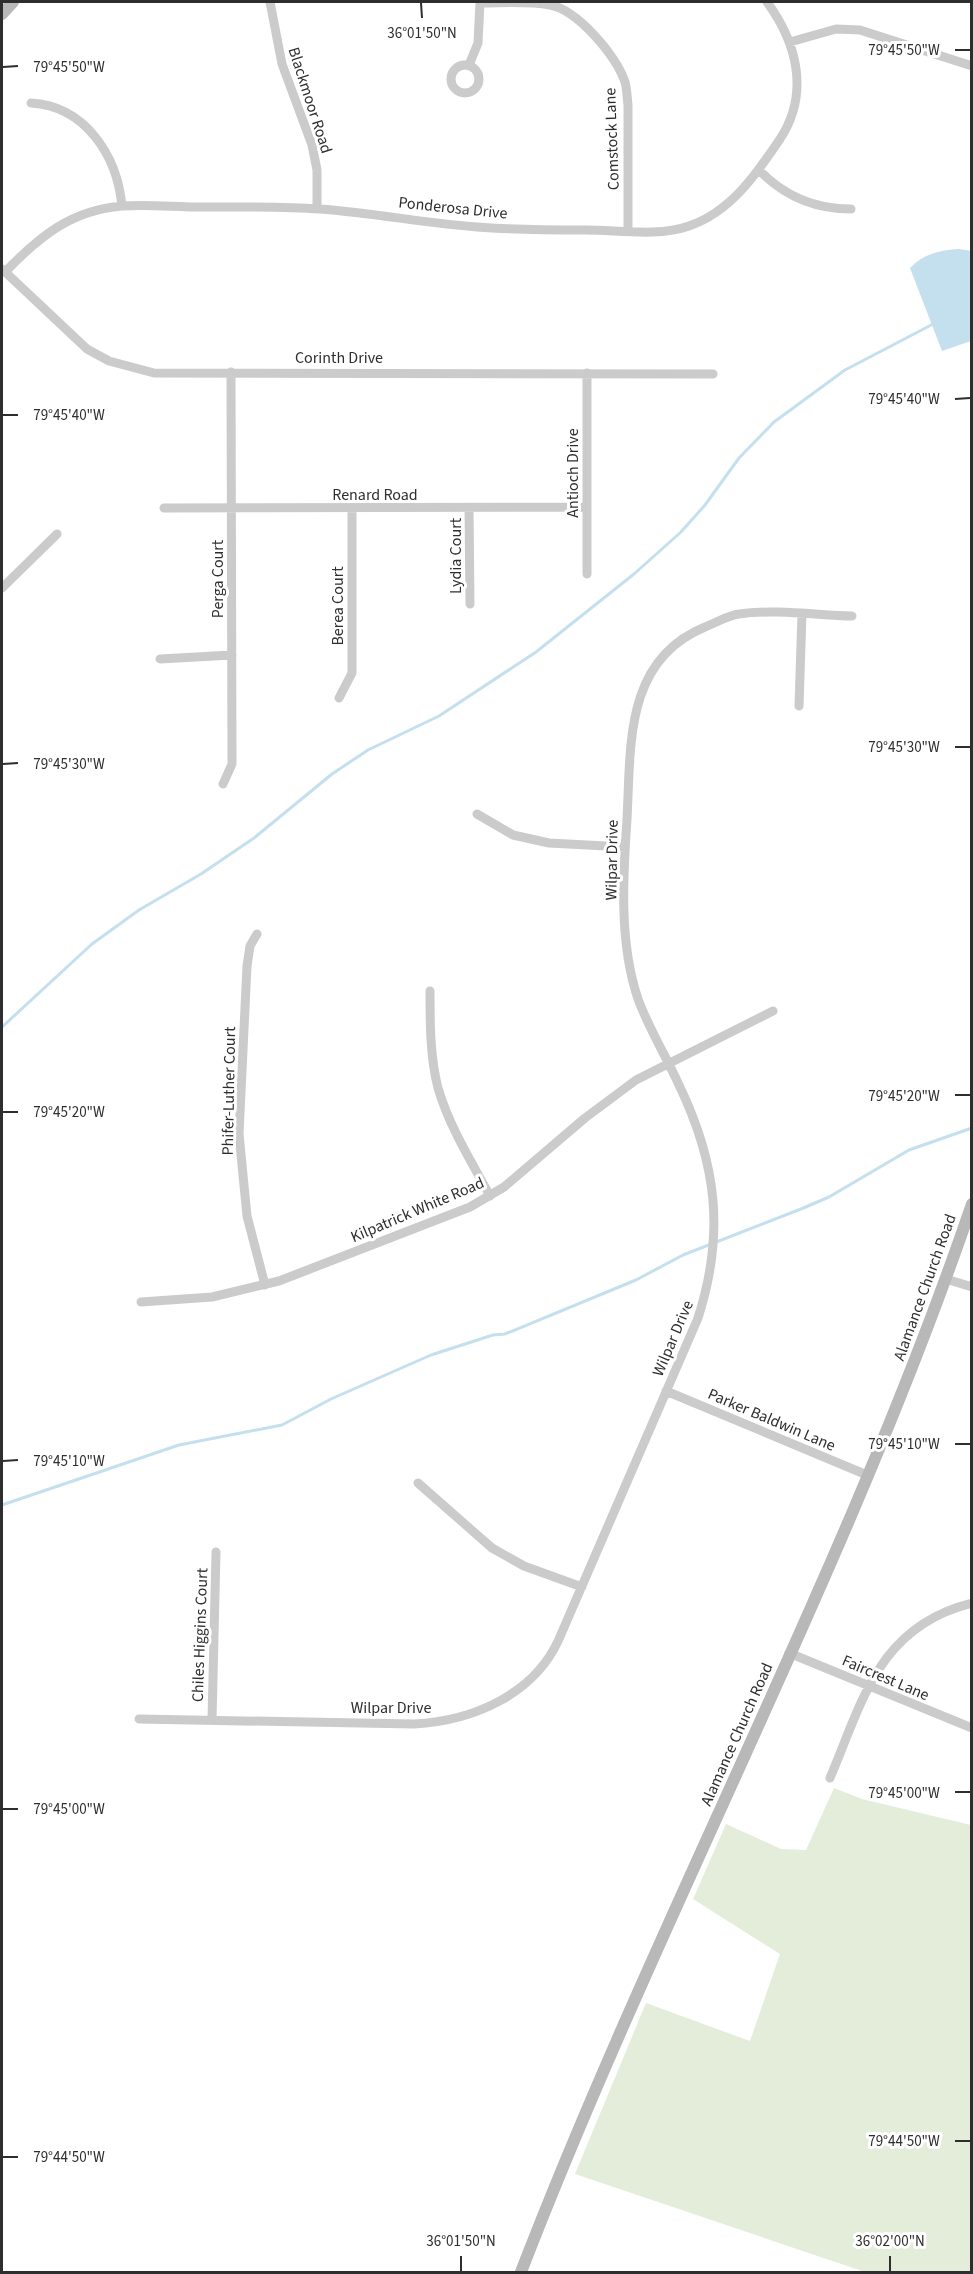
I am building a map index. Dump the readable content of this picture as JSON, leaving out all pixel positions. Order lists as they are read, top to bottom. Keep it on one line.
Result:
{"streets":{"main road":["Alamance Church Road"],"street":["Blackmoor Road","Comstock Lane","Ponderosa Drive","Corinth Drive","Antioch Drive","Renard Road","Lydia Court","Perga Court","Berea Court","Wilpar Drive","Phifer-Luther Court","Kilpatrick White Road","Parker Baldwin Lane","Chiles Higgins Court","Faircrest Lane"]},"crossings":[["Blackmoor Road","Ponderosa Drive"],["Comstock Lane","Ponderosa Drive"],["Ponderosa Drive","Corinth Drive"],["Corinth Drive","Antioch Drive"],["Corinth Drive","Perga Court"],["Antioch Drive","Renard Road"],["Renard Road","Lydia Court"],["Renard Road","Perga Court"],["Renard Road","Berea Court"],["Wilpar Drive","Kilpatrick White Road"],["Wilpar Drive","Parker Baldwin Lane"],["Wilpar Drive","Chiles Higgins Court"],["Phifer-Luther Court","Kilpatrick White Road"],["Alamance Church Road","Parker Baldwin Lane"],["Alamance Church Road","Faircrest Lane"]],"coordinates":["36°01'50\"N","79°45'50\"W","79°45'40\"W","79°45'30\"W","79°45'20\"W","79°45'10\"W","79°45'00\"W","79°44'50\"W","36°02'00\"N"]}
